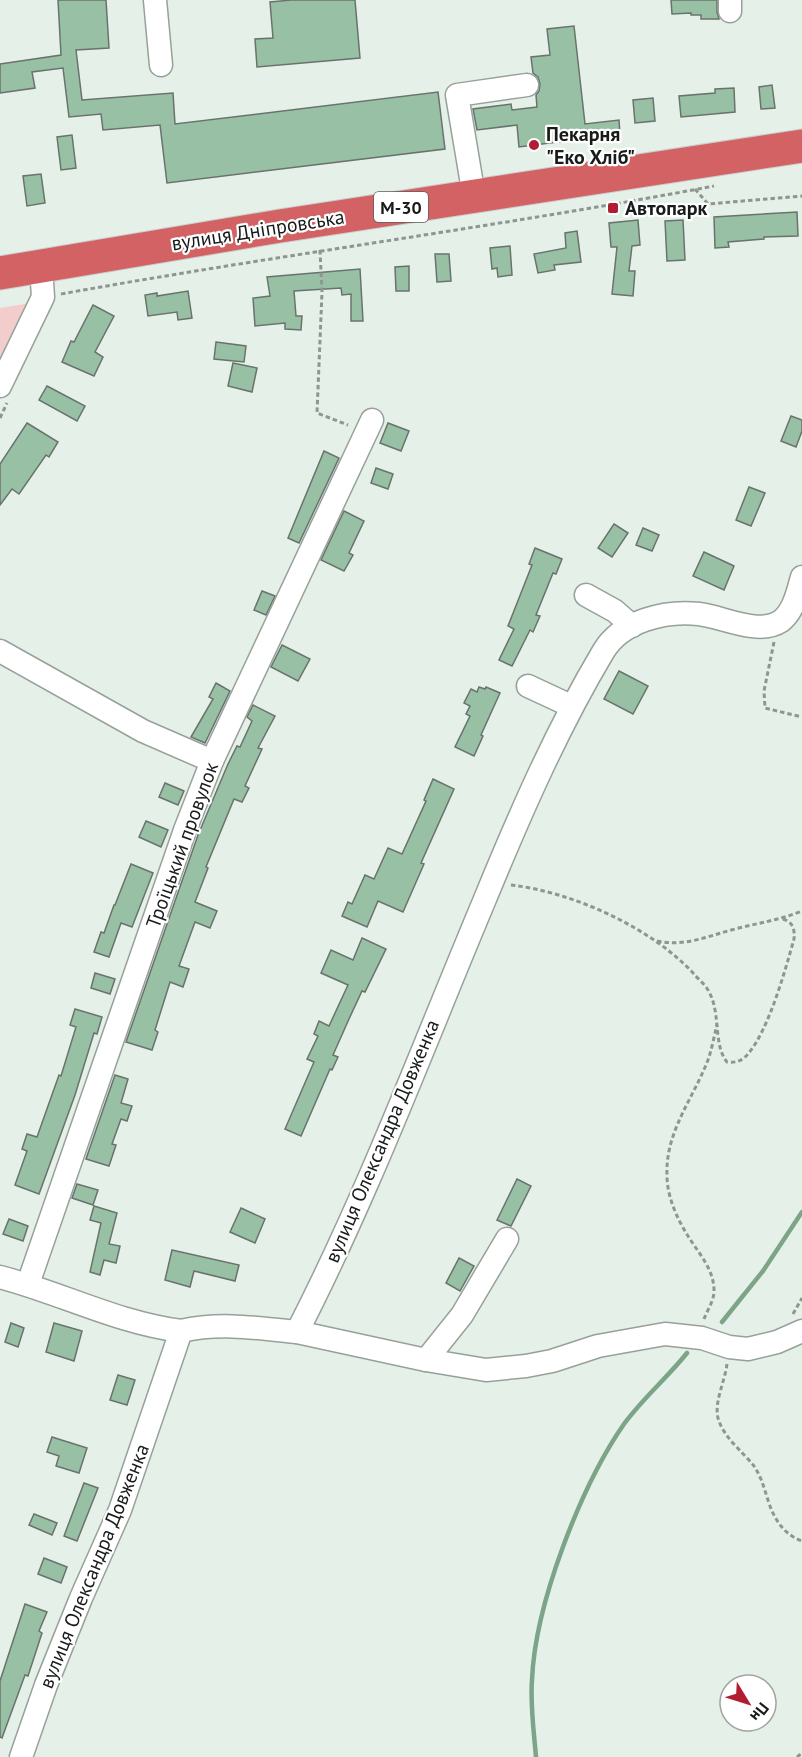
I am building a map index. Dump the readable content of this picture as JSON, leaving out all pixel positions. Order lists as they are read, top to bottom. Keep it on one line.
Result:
{"streets":{"highway":["М-30","вулиця Дніпровська"],"street":["Троїцький провулок","вулиця Олександра Довженка"]},"places":{"other":["Пекарня \"Еко Хліб\""],"transit":["Автопарк"]},"north":"bottom right"}
